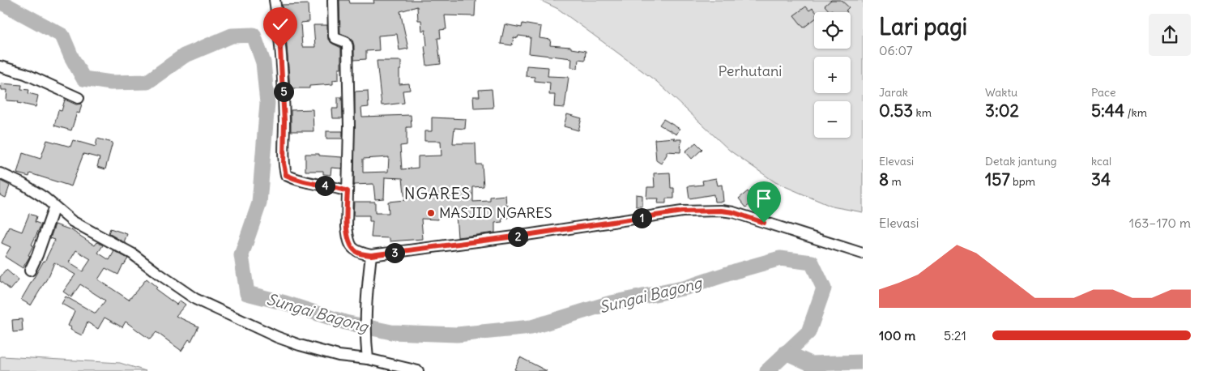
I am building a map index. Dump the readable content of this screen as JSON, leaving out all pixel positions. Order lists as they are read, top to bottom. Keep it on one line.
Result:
{"districts":["NGARES"],"water":["Sungai Bagong"],"parks":["Perhutani"],"places":["MASJID NGARES"],"page":{"heading":["Lari pagi","06:07"],"map_buttons":["+","−"],"stats":[["Jarak","0.53 km"],["Waktu","3:02"],["Pace","5:44 /km"],["Elevasi","8 m"],["Detak jantung","157 bpm"],["kcal","34"]],"pins":["5","4","1","2","3"],"chart":["Elevasi","163–170 m"],"list":[{"name":"100 m","note":"5:21"}]}}
